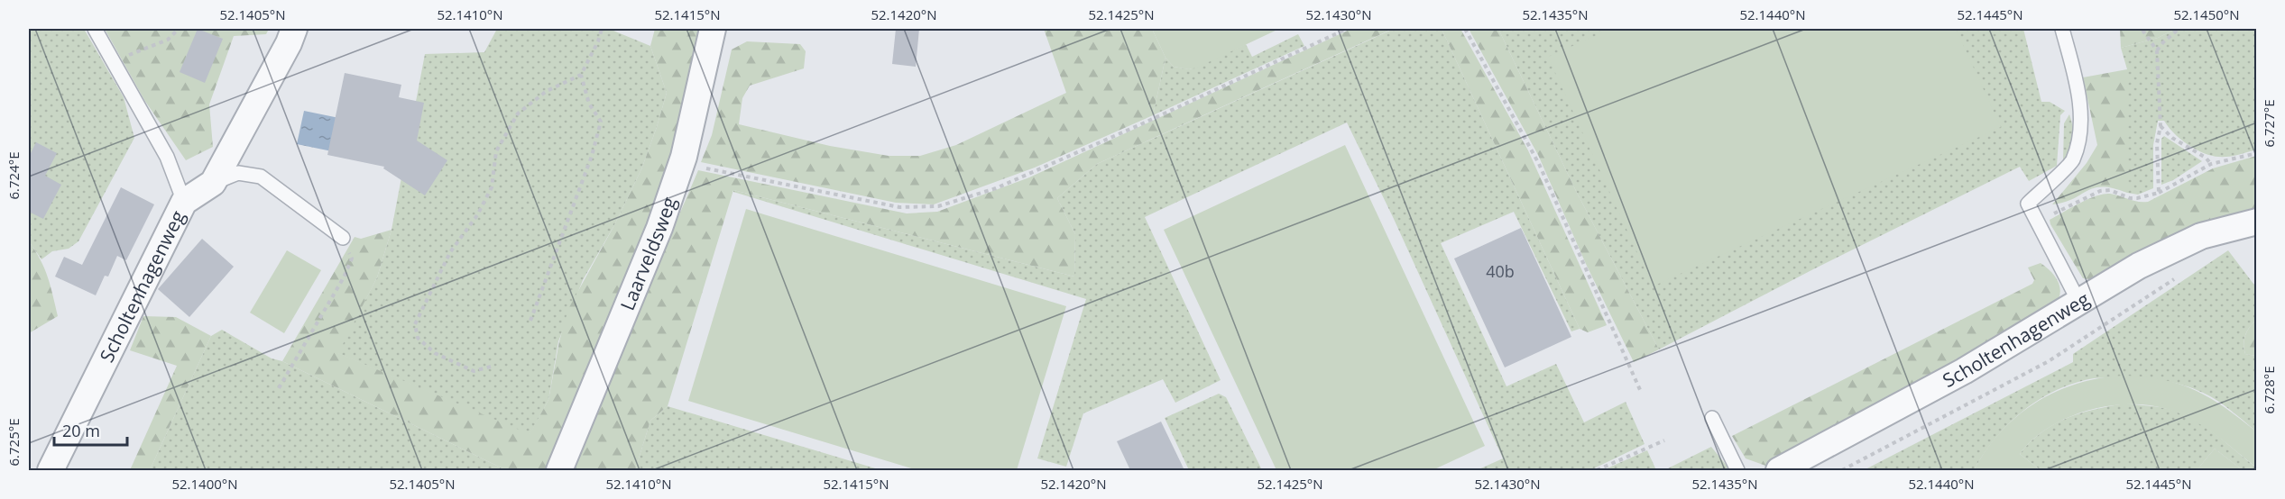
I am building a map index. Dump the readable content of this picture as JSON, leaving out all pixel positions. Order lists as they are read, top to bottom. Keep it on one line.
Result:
{"streets":{"street":["Laarveldsweg","Scholtenhagenweg"]},"house_numbers":["40b"],"scale_bar":"20 m","coordinates":["52.1405°N","52.1410°N","52.1415°N","52.1420°N","52.1425°N","52.1430°N","52.1435°N","52.1440°N","52.1445°N","52.1450°N","6.727°E","6.724°E","6.728°E","6.725°E","52.1400°N"]}
